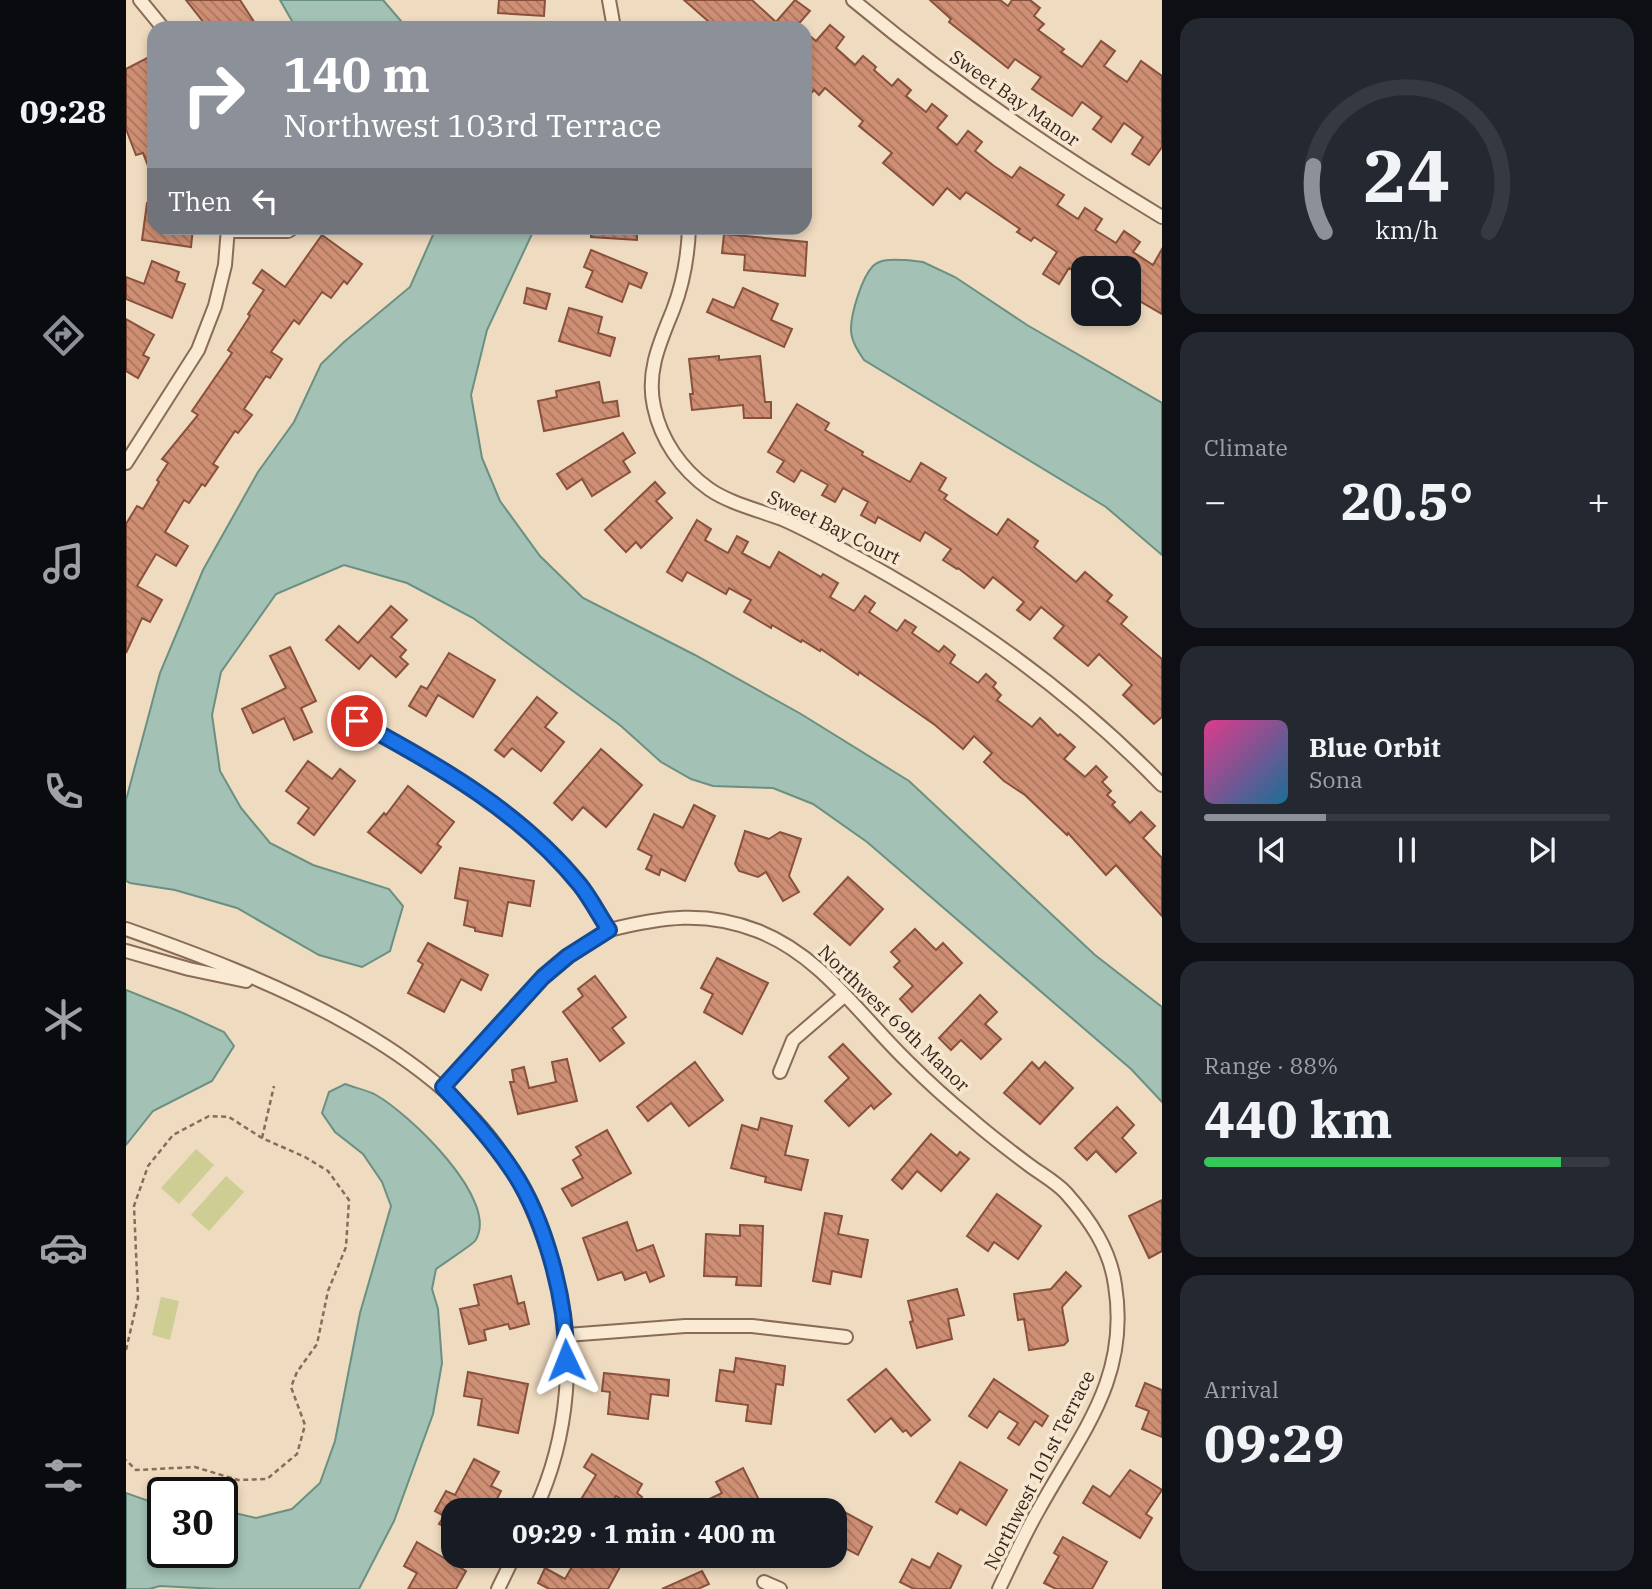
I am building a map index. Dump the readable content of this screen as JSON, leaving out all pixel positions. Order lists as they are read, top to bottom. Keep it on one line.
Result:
{"streets":{"street":["Sweet Bay Manor","Sweet Bay Court","Northwest 69th Manor","Northwest 101st Terrace"]},"crossings":[["Northwest 69th Manor","Northwest 101st Terrace"]],"page":{"tabs":"09:28","turn":["140 m","Northwest 103rd Terrace"],"then":"Then","tile":["Climate",["Range · 88%","440 km"],["Arrival","09:29"]],"heat":["−","20.5°","+"],"song":["Blue Orbit","Sona"],"limit":"30","trip":"09:29 · 1 min · 400 m","gauge":["24","km/h"]}}
